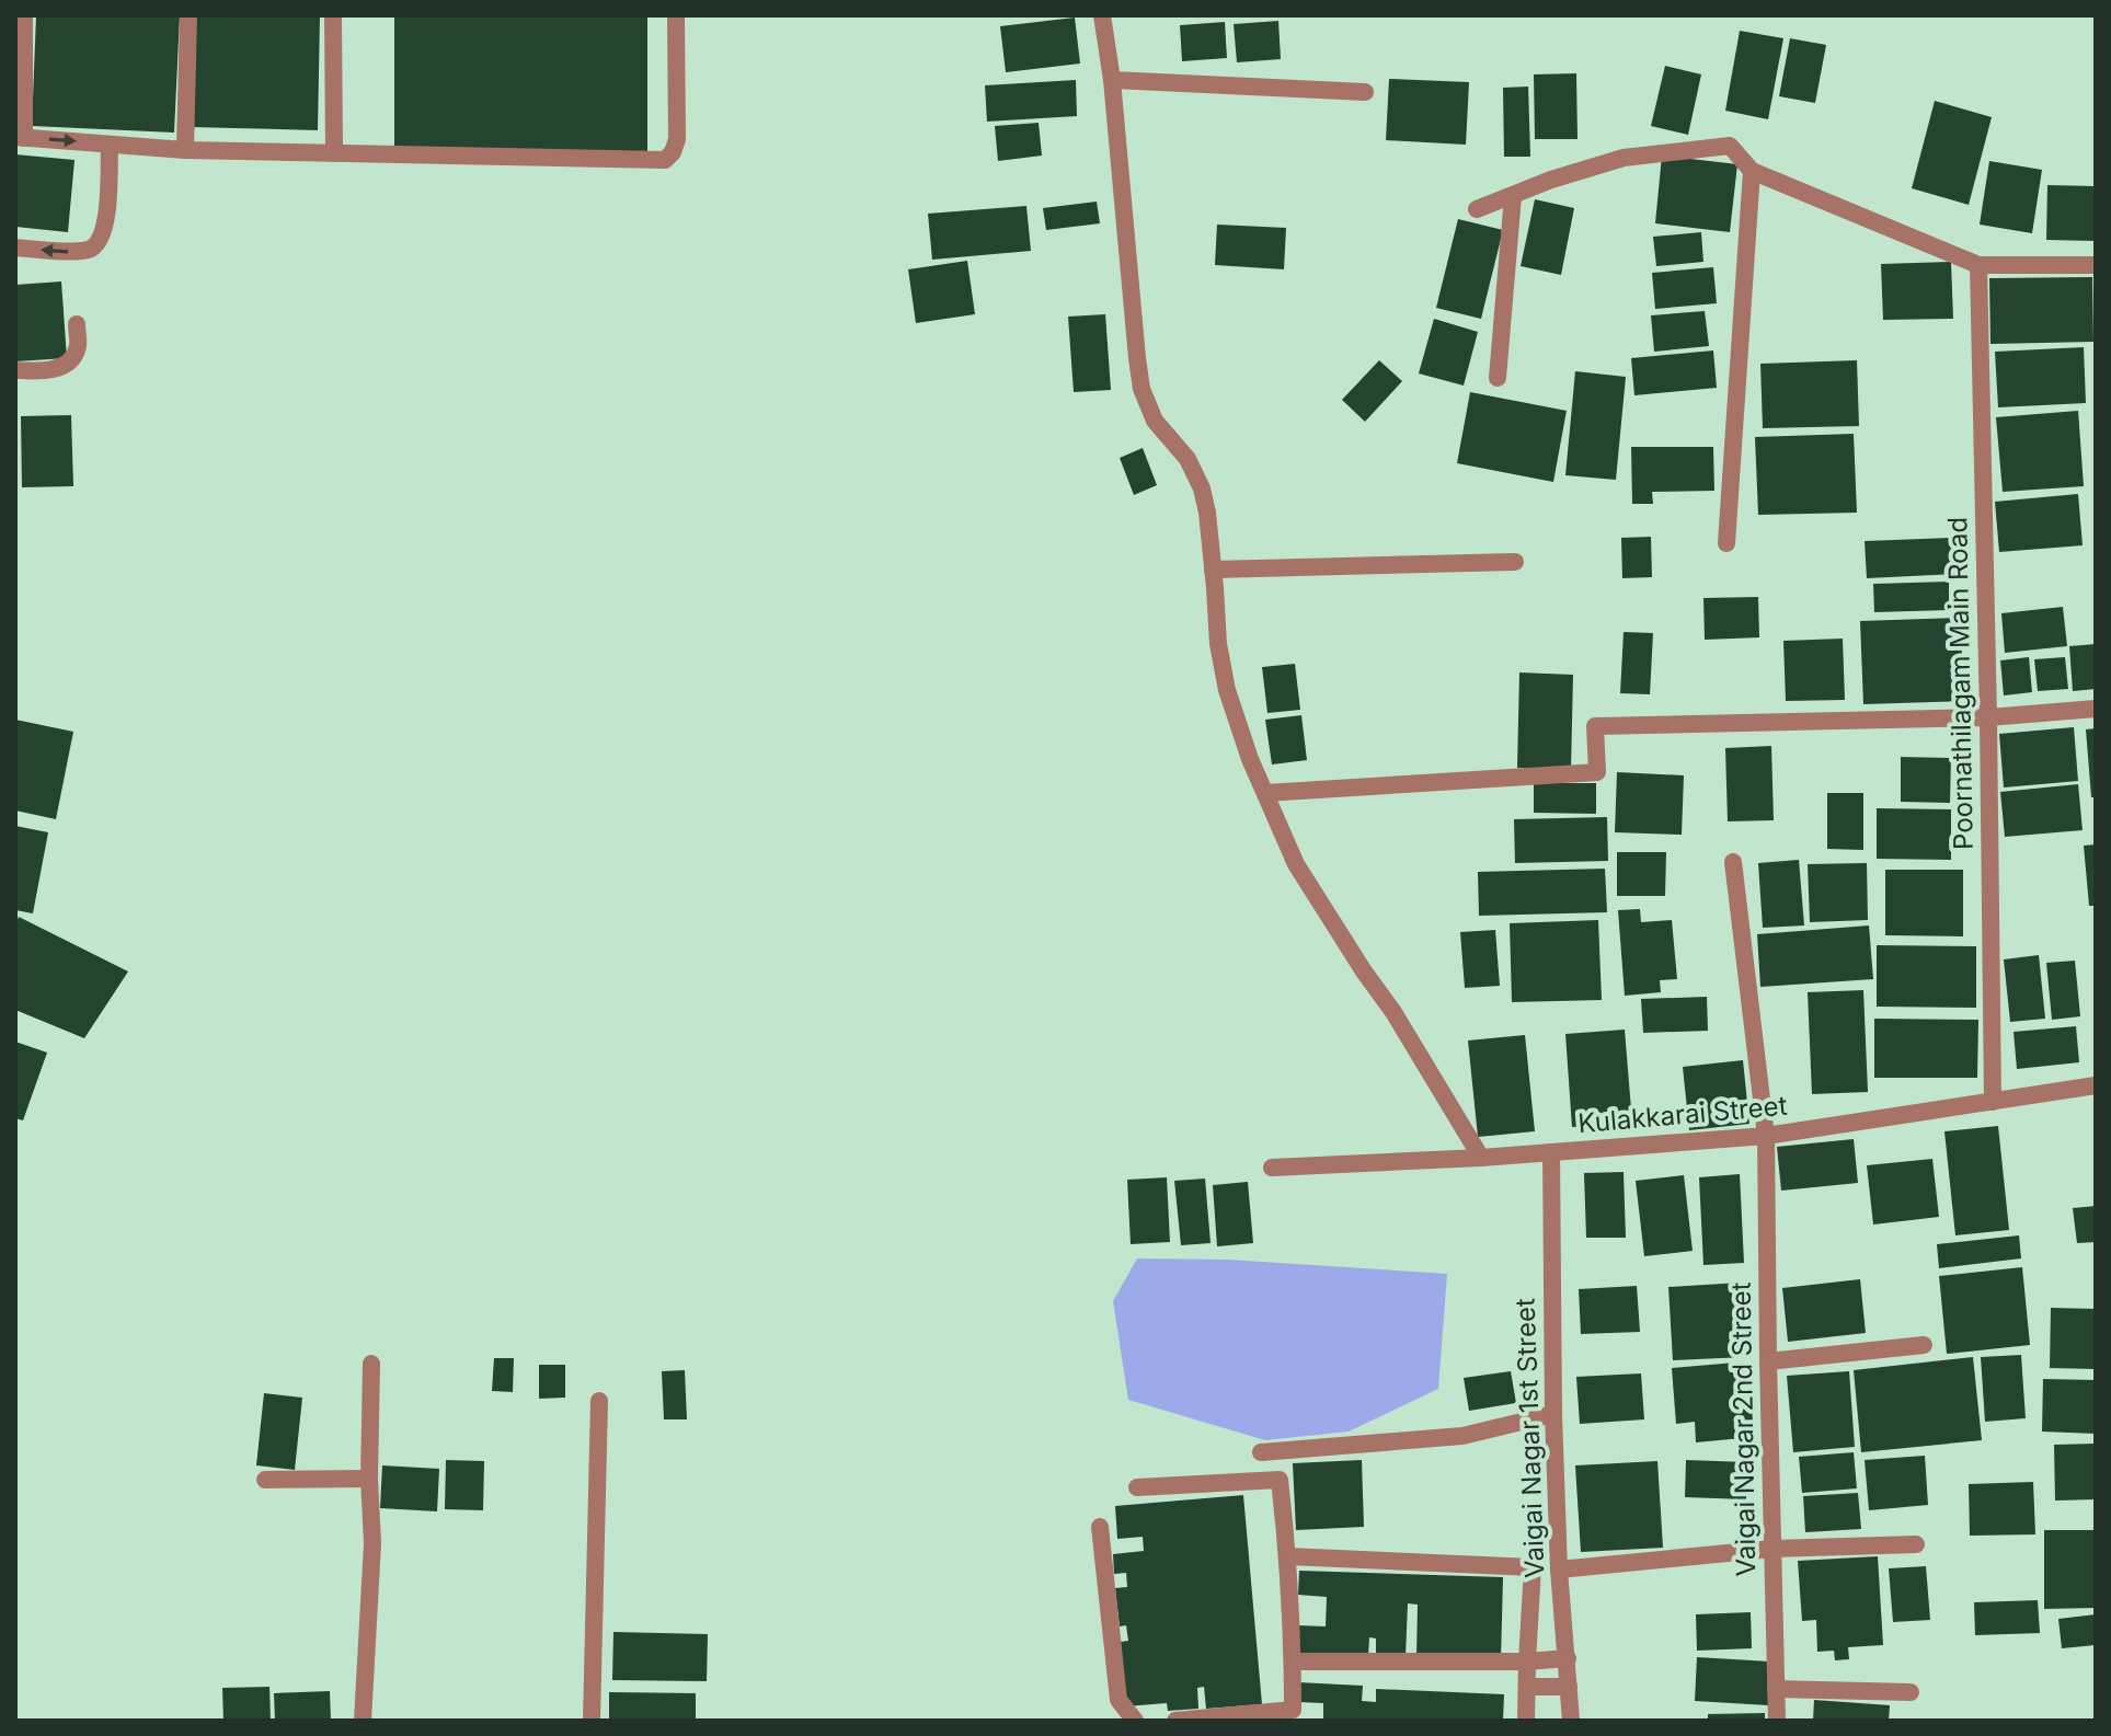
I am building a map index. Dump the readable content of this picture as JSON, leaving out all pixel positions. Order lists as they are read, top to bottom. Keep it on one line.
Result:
{"streets":{"street":["Poornathilagam Main Road","Kulakkarai Street","Vaigai Nagar 2nd Street","Vaigai Nagar 1st Street"]},"crossings":[["Poornathilagam Main Road","Kulakkarai Street"],["Kulakkarai Street","Vaigai Nagar 2nd Street"],["Kulakkarai Street","Vaigai Nagar 1st Street"]]}
